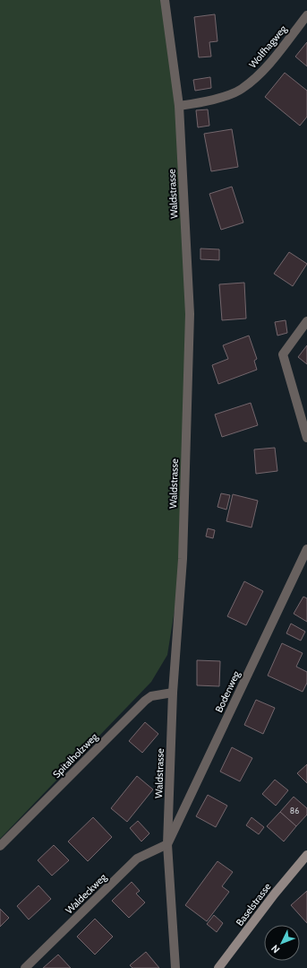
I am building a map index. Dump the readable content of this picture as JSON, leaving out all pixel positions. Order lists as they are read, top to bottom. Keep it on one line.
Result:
{"streets":{"main road":["Baselstrasse"],"street":["Wolfhagweg","Waldstrasse","Bodenweg","Spitalholzweg","Waldeckweg"]},"crossings":[["Wolfhagweg","Waldstrasse"],["Waldstrasse","Bodenweg"],["Waldstrasse","Spitalholzweg"],["Waldstrasse","Waldeckweg"],["Bodenweg","Waldeckweg"]],"house_numbers":["86"],"north":"bottom left"}
